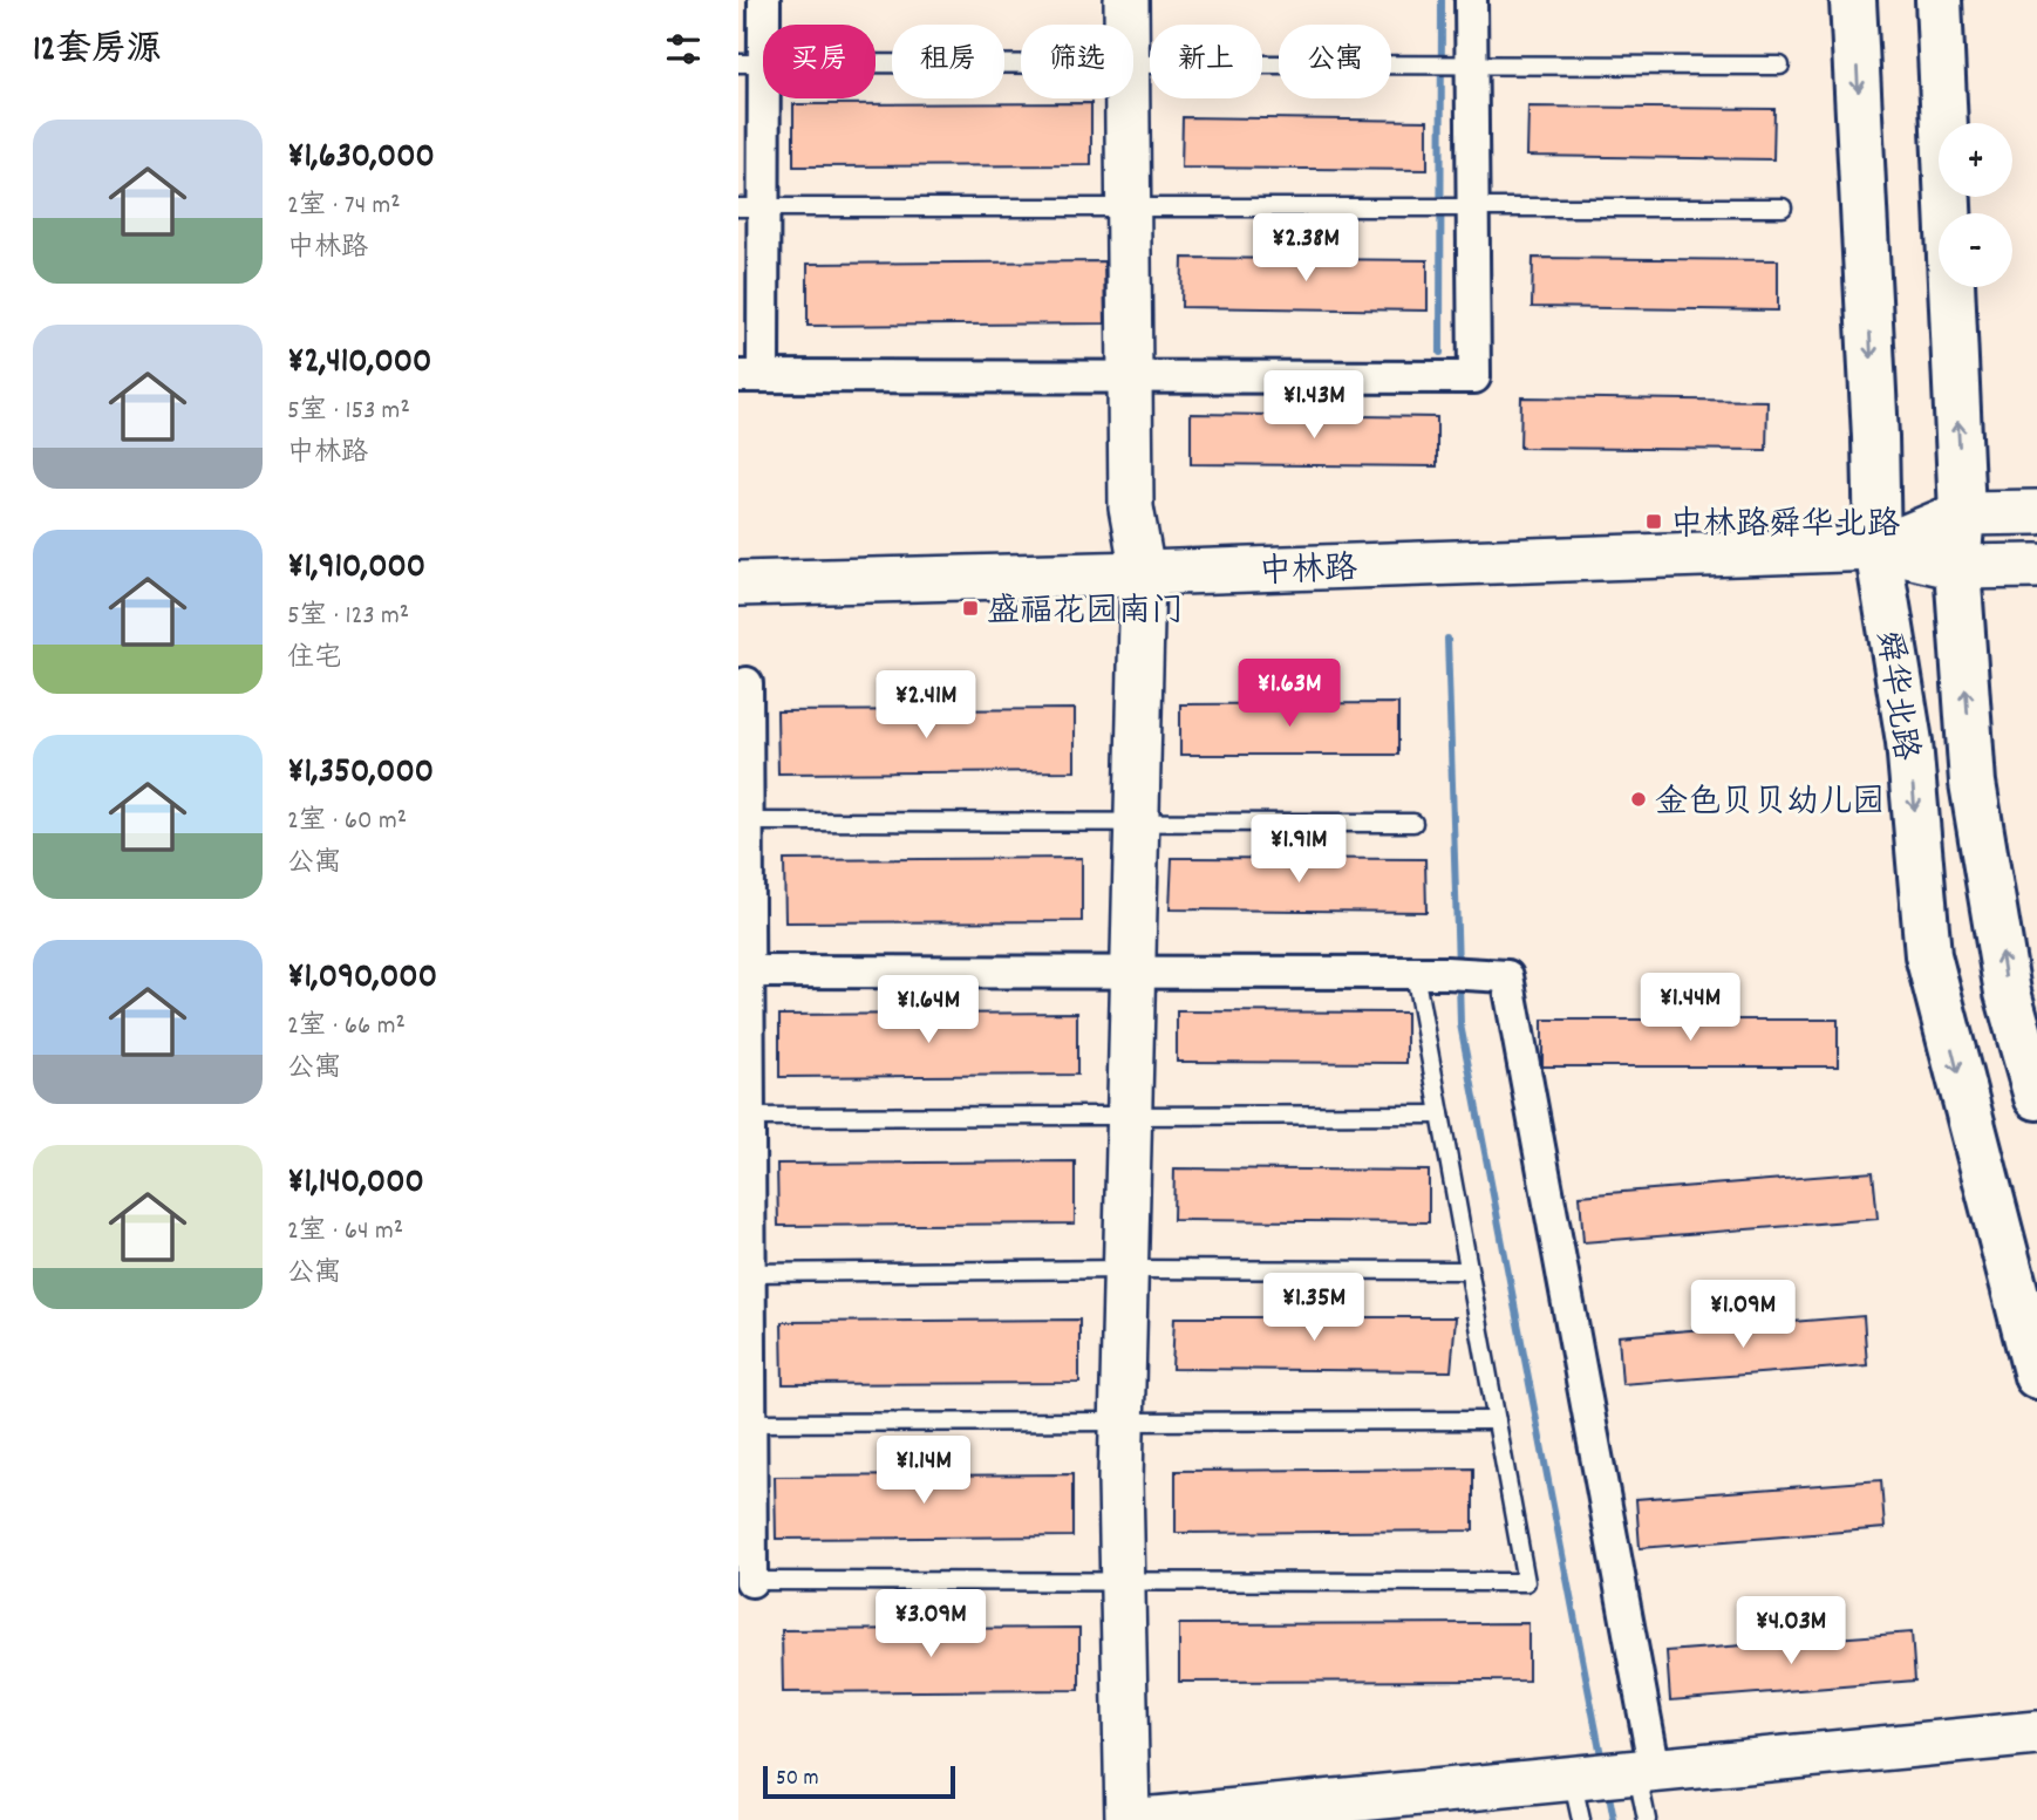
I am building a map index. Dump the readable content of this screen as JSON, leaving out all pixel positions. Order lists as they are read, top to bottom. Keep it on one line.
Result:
{"streets":{"main road":["舜华北路"],"street":["中林路"]},"crossings":[["中林路","舜华北路"]],"places":{"transit":["中林路舜华北路","盛福花园南门"],"other":["金色贝贝幼儿园"]},"scale_bar":"50 m","page":{"heading":"12套房源","chip":["买房","租房","筛选","新上","公寓"],"list":[{"name":"¥1,630,000","note":"2室 · 74 m² · 中林路"},{"name":"¥2,410,000","note":"5室 · 153 m² · 中林路"},{"name":"¥1,910,000","note":"5室 · 123 m² · 住宅"},{"name":"¥1,350,000","note":"2室 · 60 m² · 公寓"},{"name":"¥1,090,000","note":"2室 · 66 m² · 公寓"},{"name":"¥1,140,000","note":"2室 · 64 m² · 公寓"}],"map_buttons":["+","−"],"price":["¥2.38M","¥1.43M","¥1.63M","¥2.41M","¥1.91M","¥1.44M","¥1.64M","¥1.35M","¥1.09M","¥1.14M","¥3.09M","¥4.03M"],"scale":"50 m"}}
